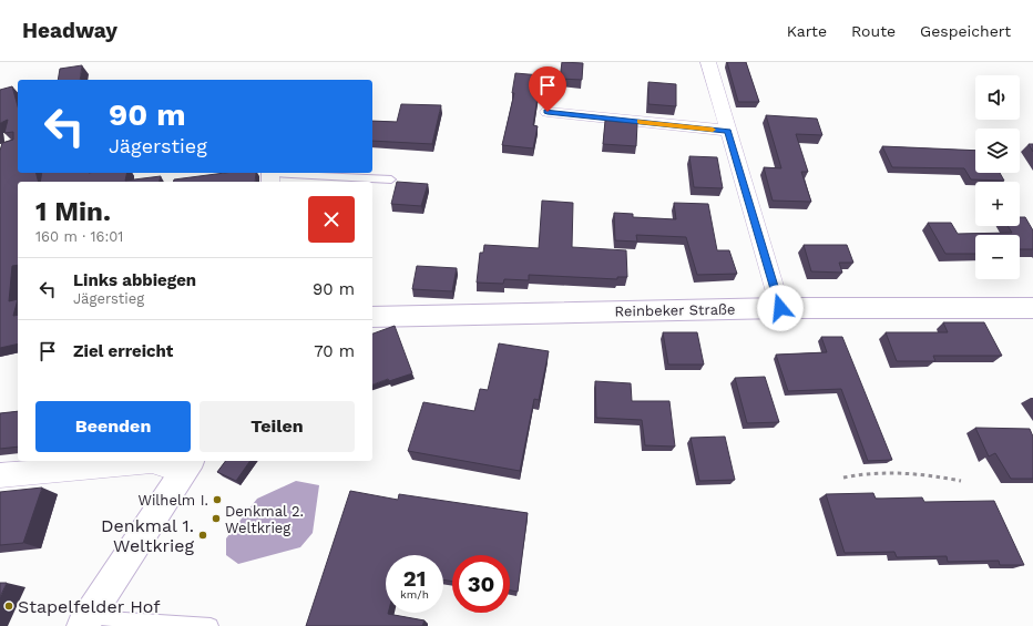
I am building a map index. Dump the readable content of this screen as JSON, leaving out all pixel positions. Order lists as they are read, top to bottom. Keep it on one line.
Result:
{"streets":{"street":["Reinbeker Straße"]},"places":["Wilhelm I.","Denkmal 2. Weltkrieg","Denkmal 1. Weltkrieg","Stapelfelder Hof"],"page":{"header":"Headway","nav":["Karte","Route","Gespeichert"],"map_buttons":["+","−"],"turn":["90 m","Jägerstieg"],"heading":["1 Min.","160 m · 16:01"],"list":[{"name":"Links abbiegen","note":"Jägerstieg","value":"90 m"},{"name":"Ziel erreicht","value":"70 m"}],"buttons":["Beenden","Teilen"],"speed":"21 km/h","limit":"30"}}
